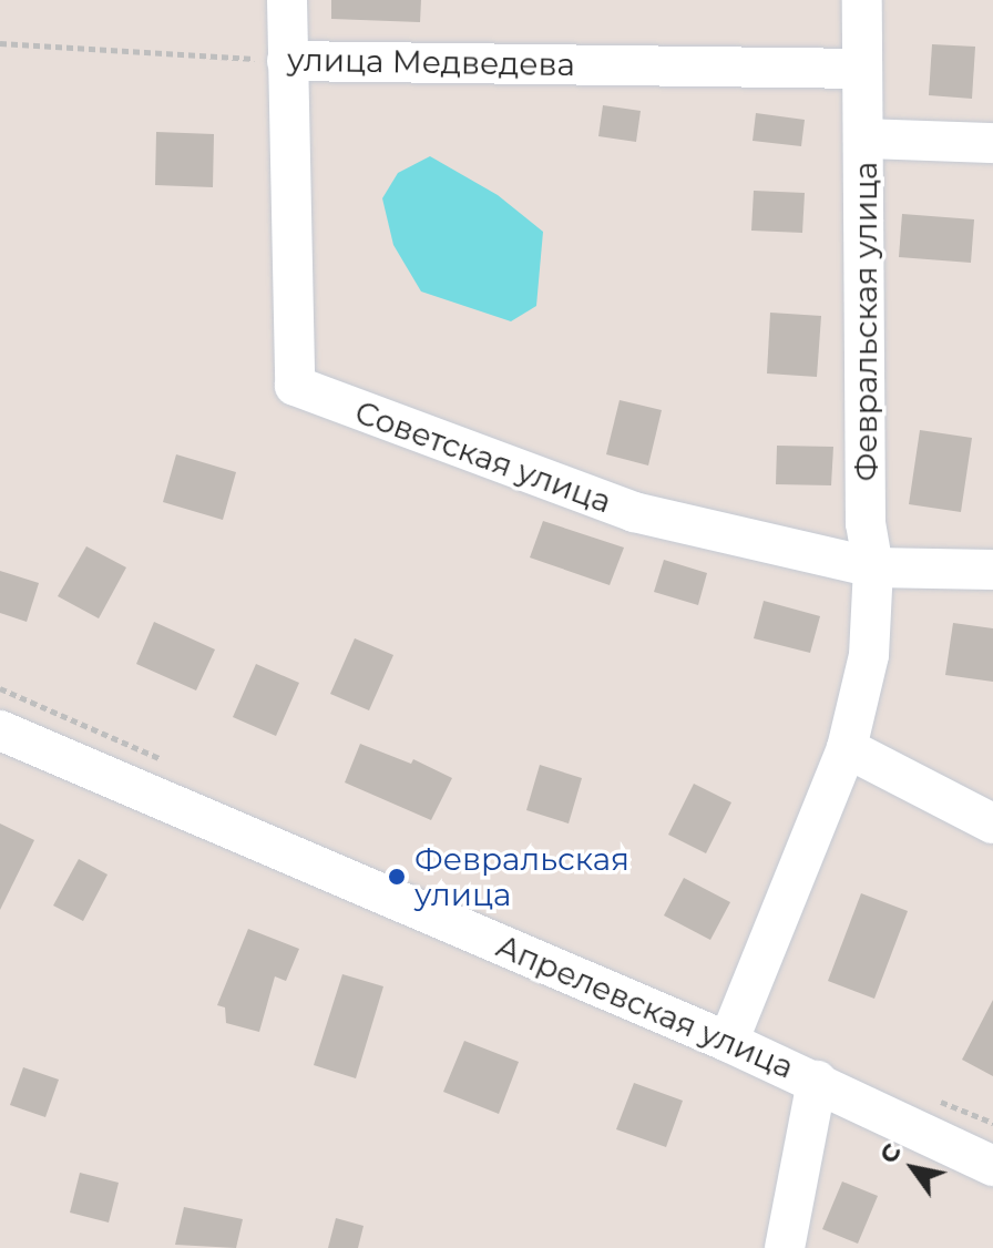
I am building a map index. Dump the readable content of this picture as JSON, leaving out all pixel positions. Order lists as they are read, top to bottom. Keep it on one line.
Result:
{"streets":{"street":["улица Медведева","Февральская улица","Советская улица","Апрелевская улица"]},"crossings":[["улица Медведева","Февральская улица"],["улица Медведева","Советская улица"],["Февральская улица","Советская улица"],["Февральская улица","Апрелевская улица"]],"places":["Февральская улица"],"north":"top left"}
